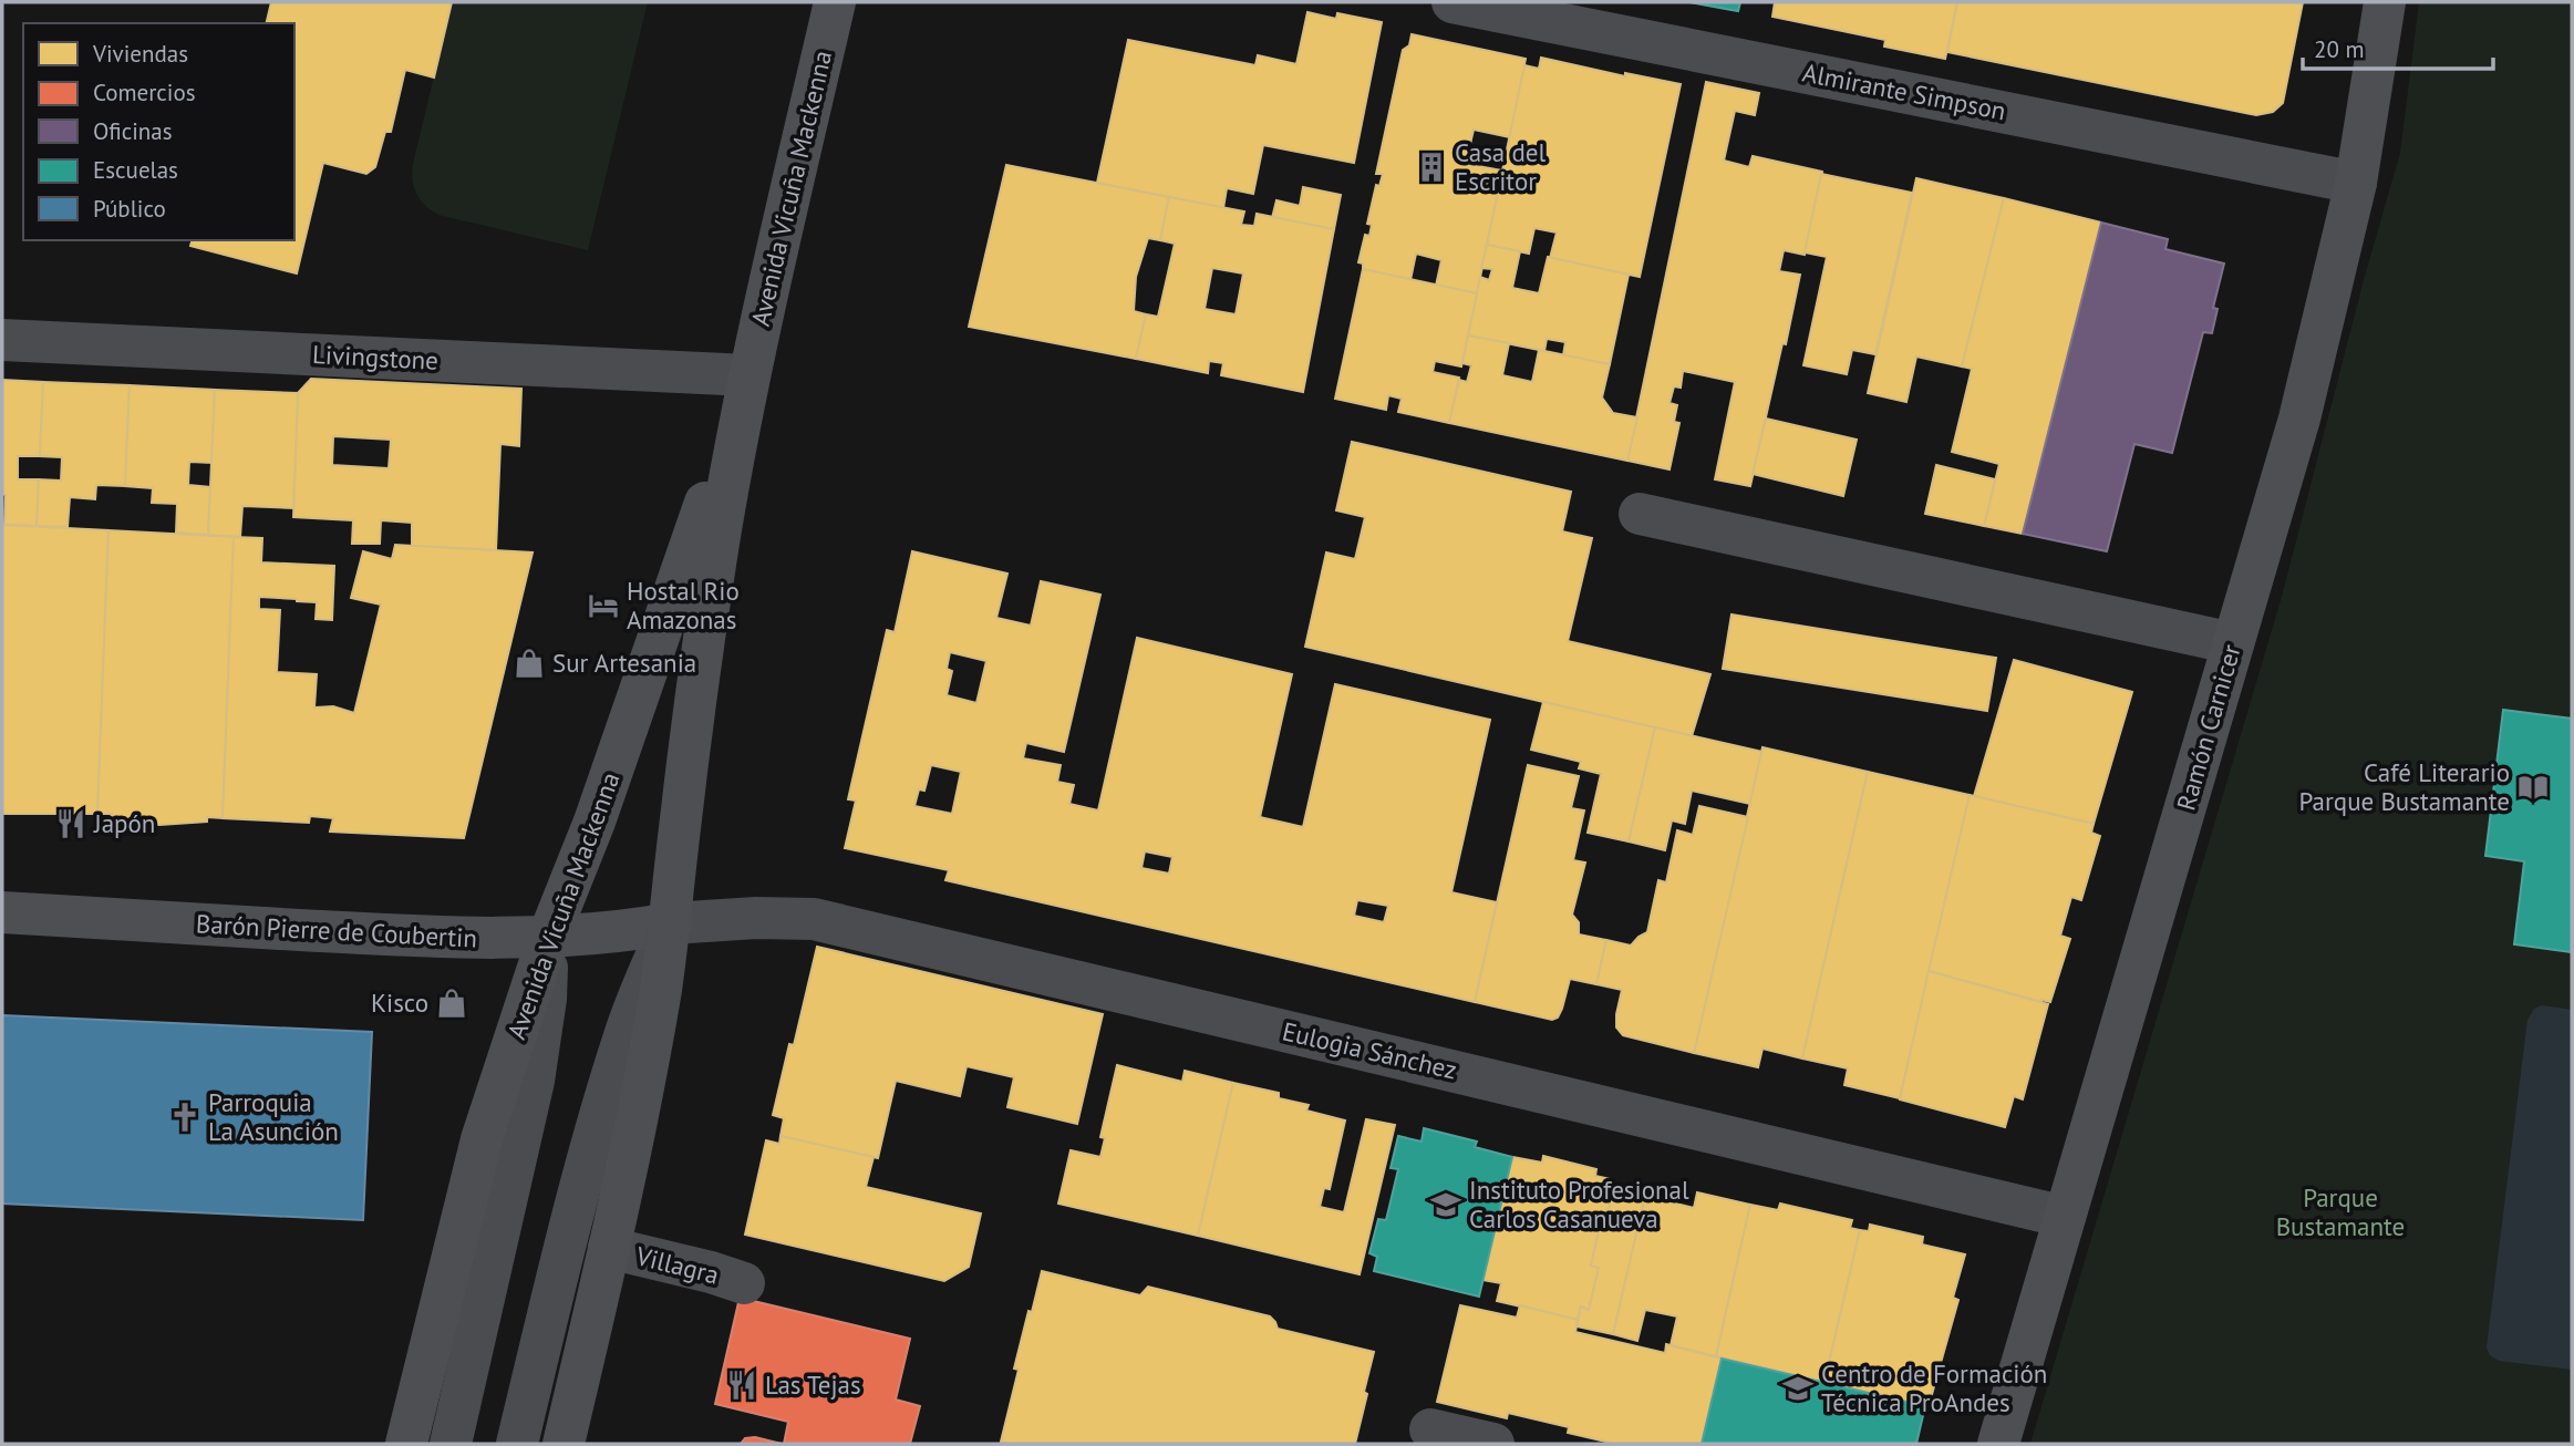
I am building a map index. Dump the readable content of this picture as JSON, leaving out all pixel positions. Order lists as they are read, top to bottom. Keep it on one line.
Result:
{"streets":{"main road":["Avenida Vicuña Mackenna","Ramón Carnicer","Barón Pierre de Coubertin"],"street":["Almirante Simpson","Livingstone","Eulogia Sánchez","Villagra"]},"crossings":[["Almirante Simpson","Ramón Carnicer"],["Avenida Vicuña Mackenna","Livingstone"],["Avenida Vicuña Mackenna","Barón Pierre de Coubertin"],["Avenida Vicuña Mackenna","Eulogia Sánchez"],["Avenida Vicuña Mackenna","Villagra"],["Ramón Carnicer","Eulogia Sánchez"],["Barón Pierre de Coubertin","Eulogia Sánchez"]],"parks":["Parque Bustamante"],"places":{"building":["Casa del Escritor"],"hotel":["Hostal Rio Amazonas"],"shop":["Sur Artesania","Kisco"],"library":["Café Literario Parque Bustamante"],"restaurant":["Japón","Las Tejas"],"church":["Parroquia La Asunción"],"school or university":["Instituto Profesional Carlos Casanueva","Centro de Formación Técnica ProAndes"]},"legend":["Viviendas","Comercios","Oficinas","Escuelas","Público"],"scale_bar":"20 m"}
